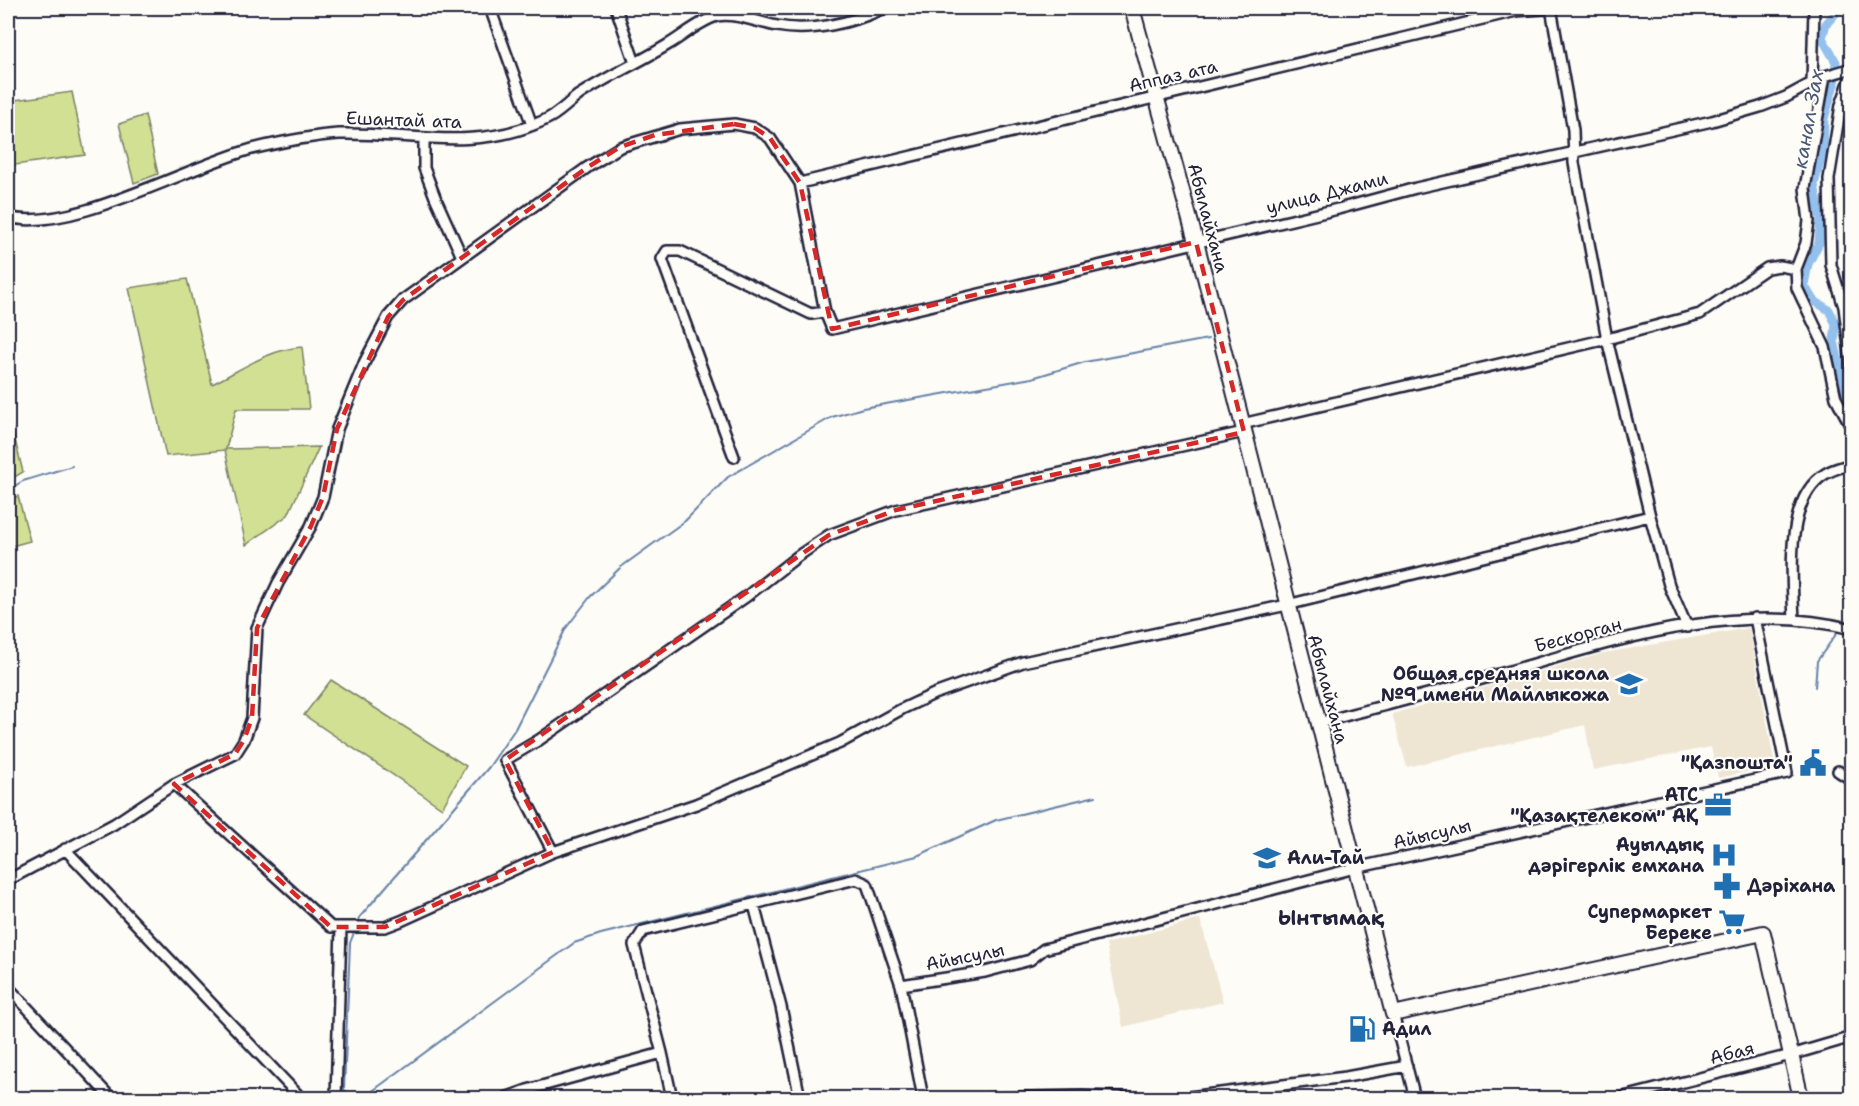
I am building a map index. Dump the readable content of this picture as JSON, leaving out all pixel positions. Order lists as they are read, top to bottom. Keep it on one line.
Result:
{"streets":{"main road":["Абылайхана"],"street":["Аппаз ата","Ешантай ата","улица Джами","Бескорган","Айысулы","Абая"]},"crossings":[["Аппаз ата","Абылайхана"],["улица Джами","Абылайхана"],["Абылайхана","Бескорган"],["Абылайхана","Айысулы"],["Бескорган","Айысулы"]],"districts":["Ынтымақ"],"water":["канал Зах"],"places":{"school or university":["Общая средняя школа №9 имени Майлыкожа","Али-Тай"],"public building":["\"Қазпошта\""],"office":["АТС \"Қазақтелеком\" АҚ"],"hospital":["Ауылдық дәрігерлік емхана"],"pharmacy":["Дәріхана"],"supermarket":["Супермаркет Береке"],"fuel station":["Адил"]}}
